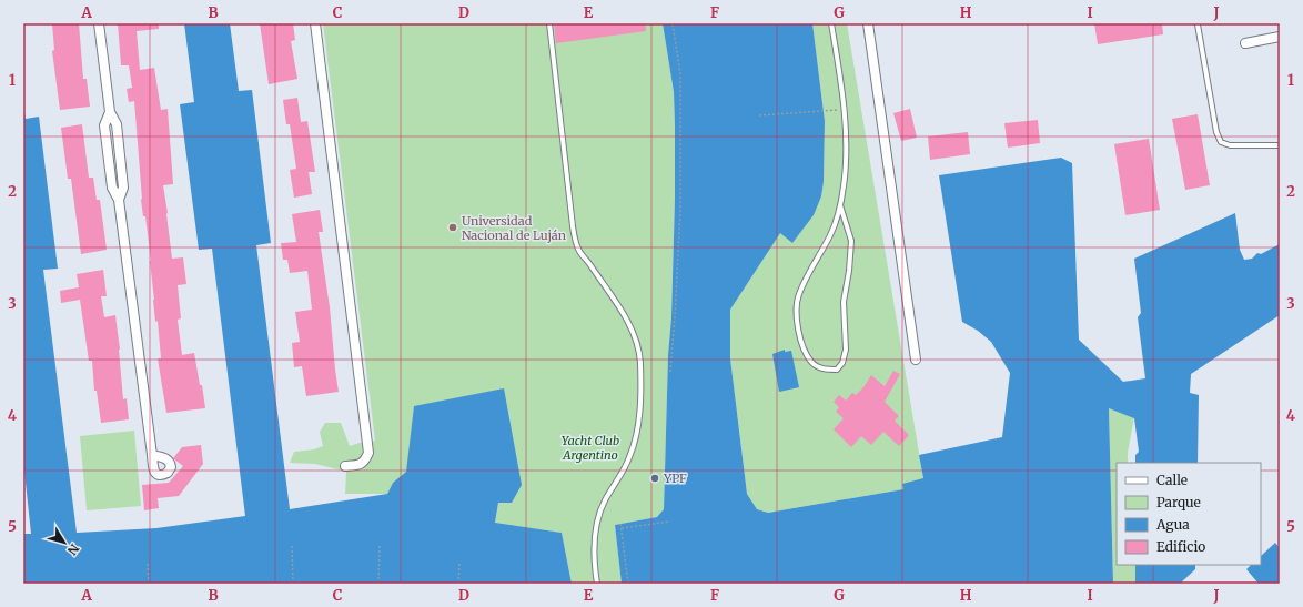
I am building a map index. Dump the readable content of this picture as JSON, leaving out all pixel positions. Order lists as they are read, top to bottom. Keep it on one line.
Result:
{"parks":["Yacht Club Argentino"],"places":["Universidad Nacional de Luján","YPF"],"legend":["Calle","Parque","Agua","Edificio"],"north":"bottom right","grid":{"columns":["A","B","C","D","E","F","G","H","I","J"],"rows":["1","2","3","4","5"]}}
